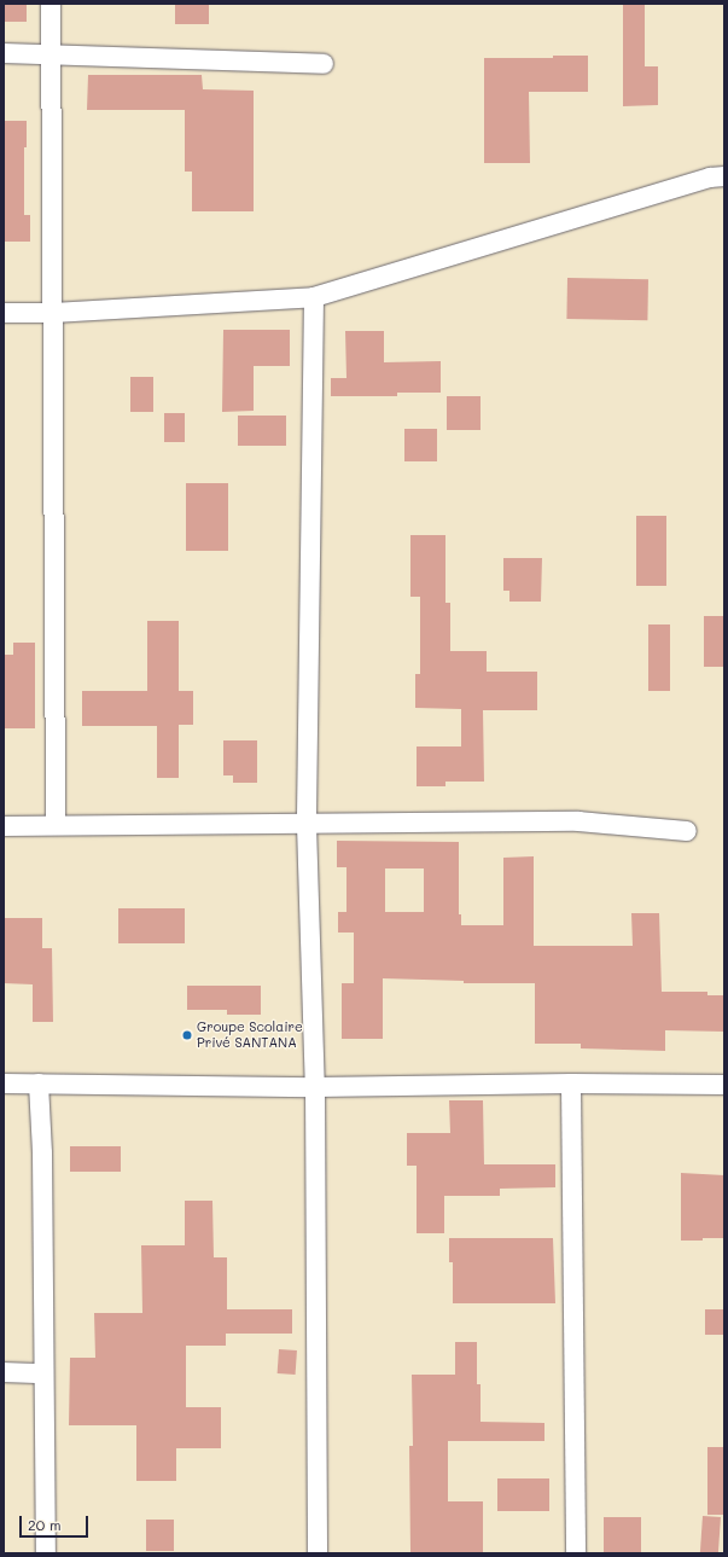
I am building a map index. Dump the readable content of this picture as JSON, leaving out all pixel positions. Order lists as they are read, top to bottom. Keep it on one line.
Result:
{"places":["Groupe Scolaire Privé SANTANA"],"scale_bar":"20 m"}
